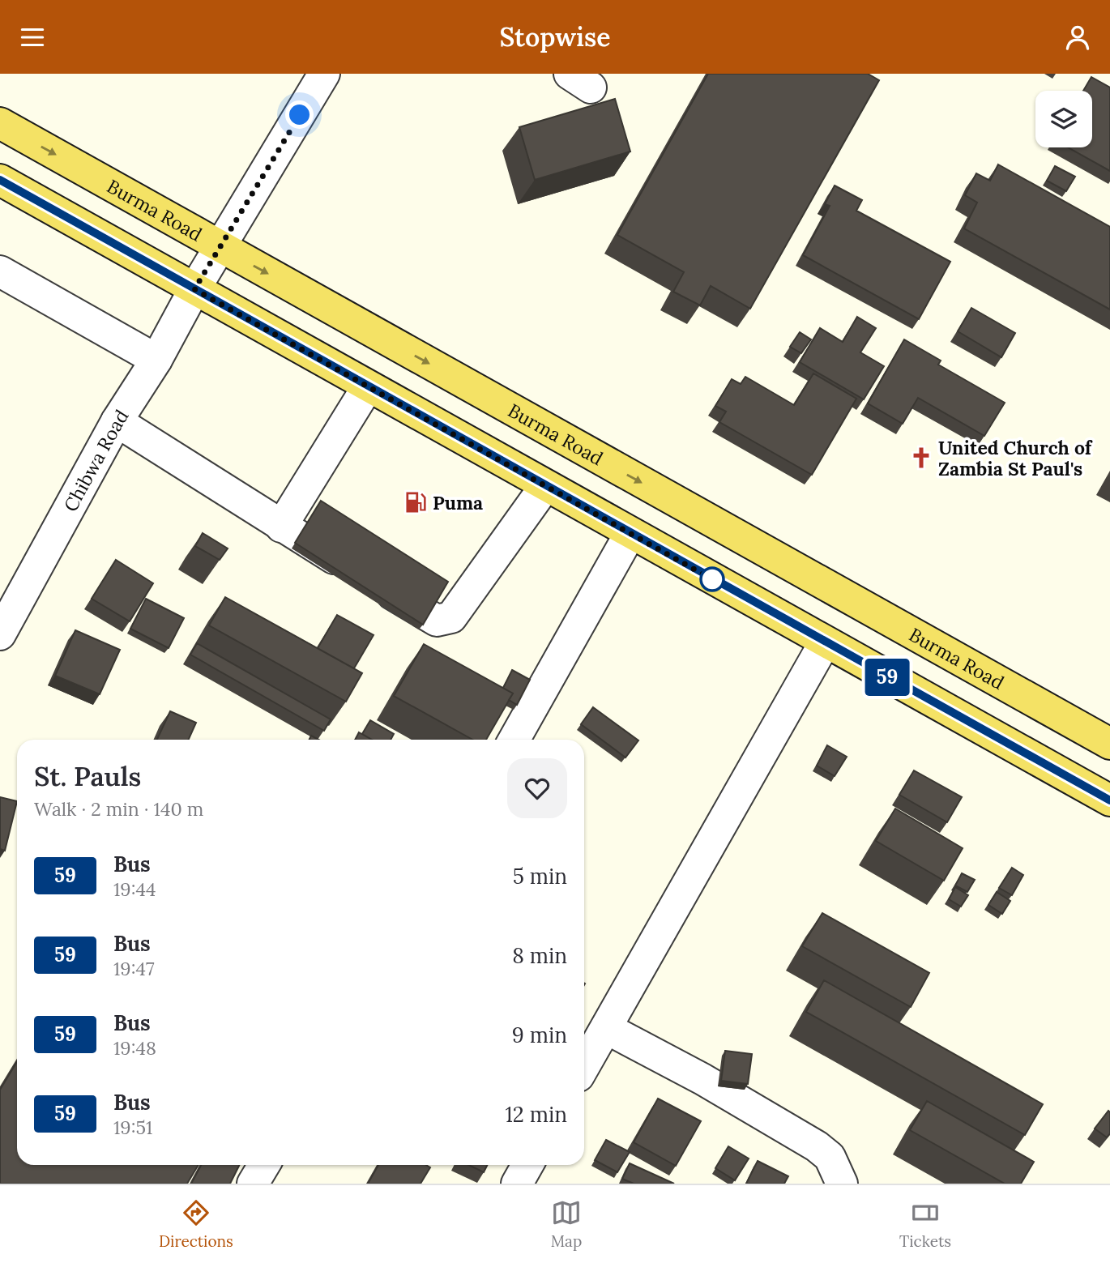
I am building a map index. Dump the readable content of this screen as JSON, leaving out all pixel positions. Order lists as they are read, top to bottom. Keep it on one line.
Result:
{"streets":{"main road":["Burma Road"],"street":["Chibwa Road"]},"crossings":[["Burma Road","Chibwa Road"]],"places":{"church":["United Church of Zambia St Paul's"],"fuel station":["Puma"]},"lines":["bus line 59"],"page":{"header":"Stopwise","on_map":"59","heading":["St. Pauls","Walk · 2 min · 140 m"],"list":[{"mark":"59","name":"Bus","note":"19:44","value":"5 min"},{"mark":"59","name":"Bus","note":"19:47","value":"8 min"},{"mark":"59","name":"Bus","note":"19:48","value":"9 min"},{"mark":"59","name":"Bus","note":"19:51","value":"12 min"}],"tabs":["Directions","Map","Tickets"]}}
